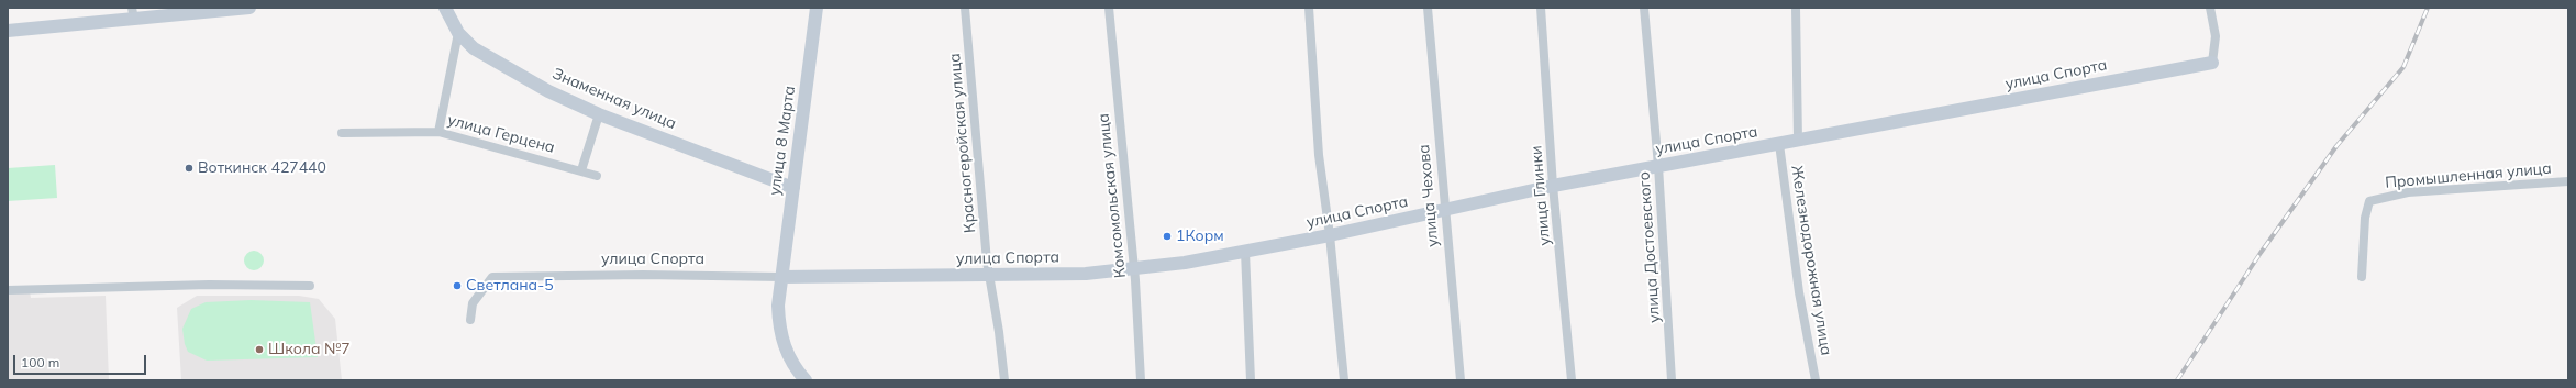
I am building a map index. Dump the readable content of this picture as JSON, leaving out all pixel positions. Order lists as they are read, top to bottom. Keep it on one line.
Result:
{"streets":{"street":["улица Спорта","Знаменная улица","улица Герцена","улица 8 Марта","Красногеройская улица","Промышленная улица","Комсомольская улица","улица Чехова","улица Глинки","улица Достоевского","Железнодорожная улица"]},"crossings":[["улица Спорта","улица 8 Марта"],["улица Спорта","Красногеройская улица"],["улица Спорта","Комсомольская улица"],["улица Спорта","улица Чехова"],["улица Спорта","улица Глинки"],["улица Спорта","улица Достоевского"],["улица Спорта","Железнодорожная улица"],["Знаменная улица","улица 8 Марта"]],"places":["Воткинск 427440","1Корм","Светлана-5","Школа №7"],"scale_bar":"100 m"}
